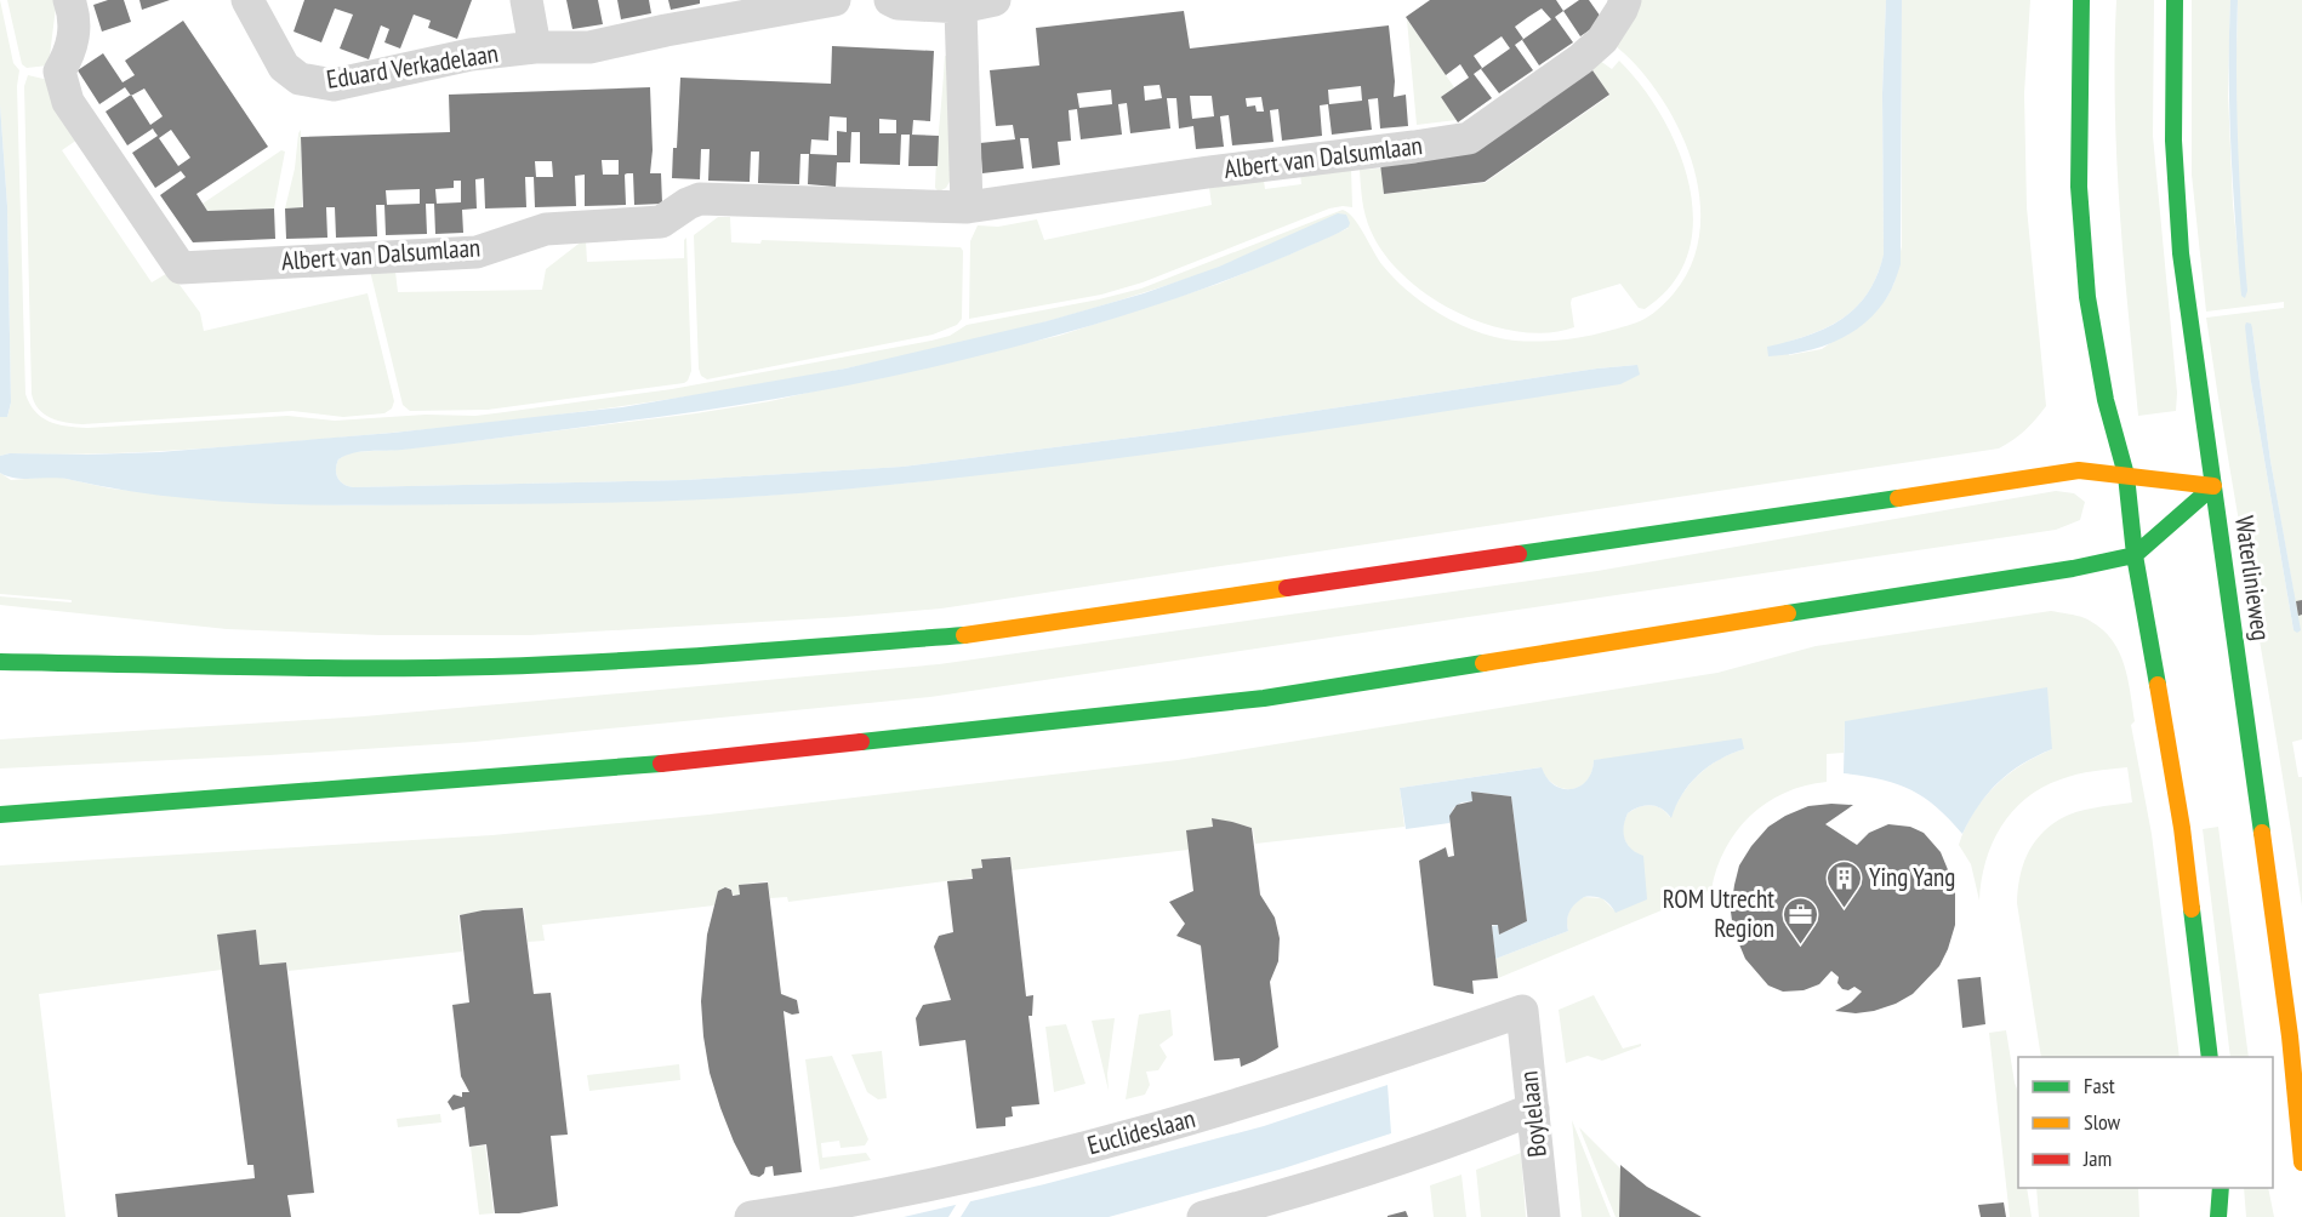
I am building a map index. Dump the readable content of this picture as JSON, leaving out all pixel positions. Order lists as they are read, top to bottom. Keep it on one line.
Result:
{"streets":{"main road":["Waterlinieweg"],"street":["Eduard Verkadelaan","Albert van Dalsumlaan","Boylelaan","Euclideslaan"]},"crossings":[["Boylelaan","Euclideslaan"]],"places":{"building":["Ying Yang"],"office":["ROM Utrecht Region"]},"legend":["Fast","Slow","Jam"]}
